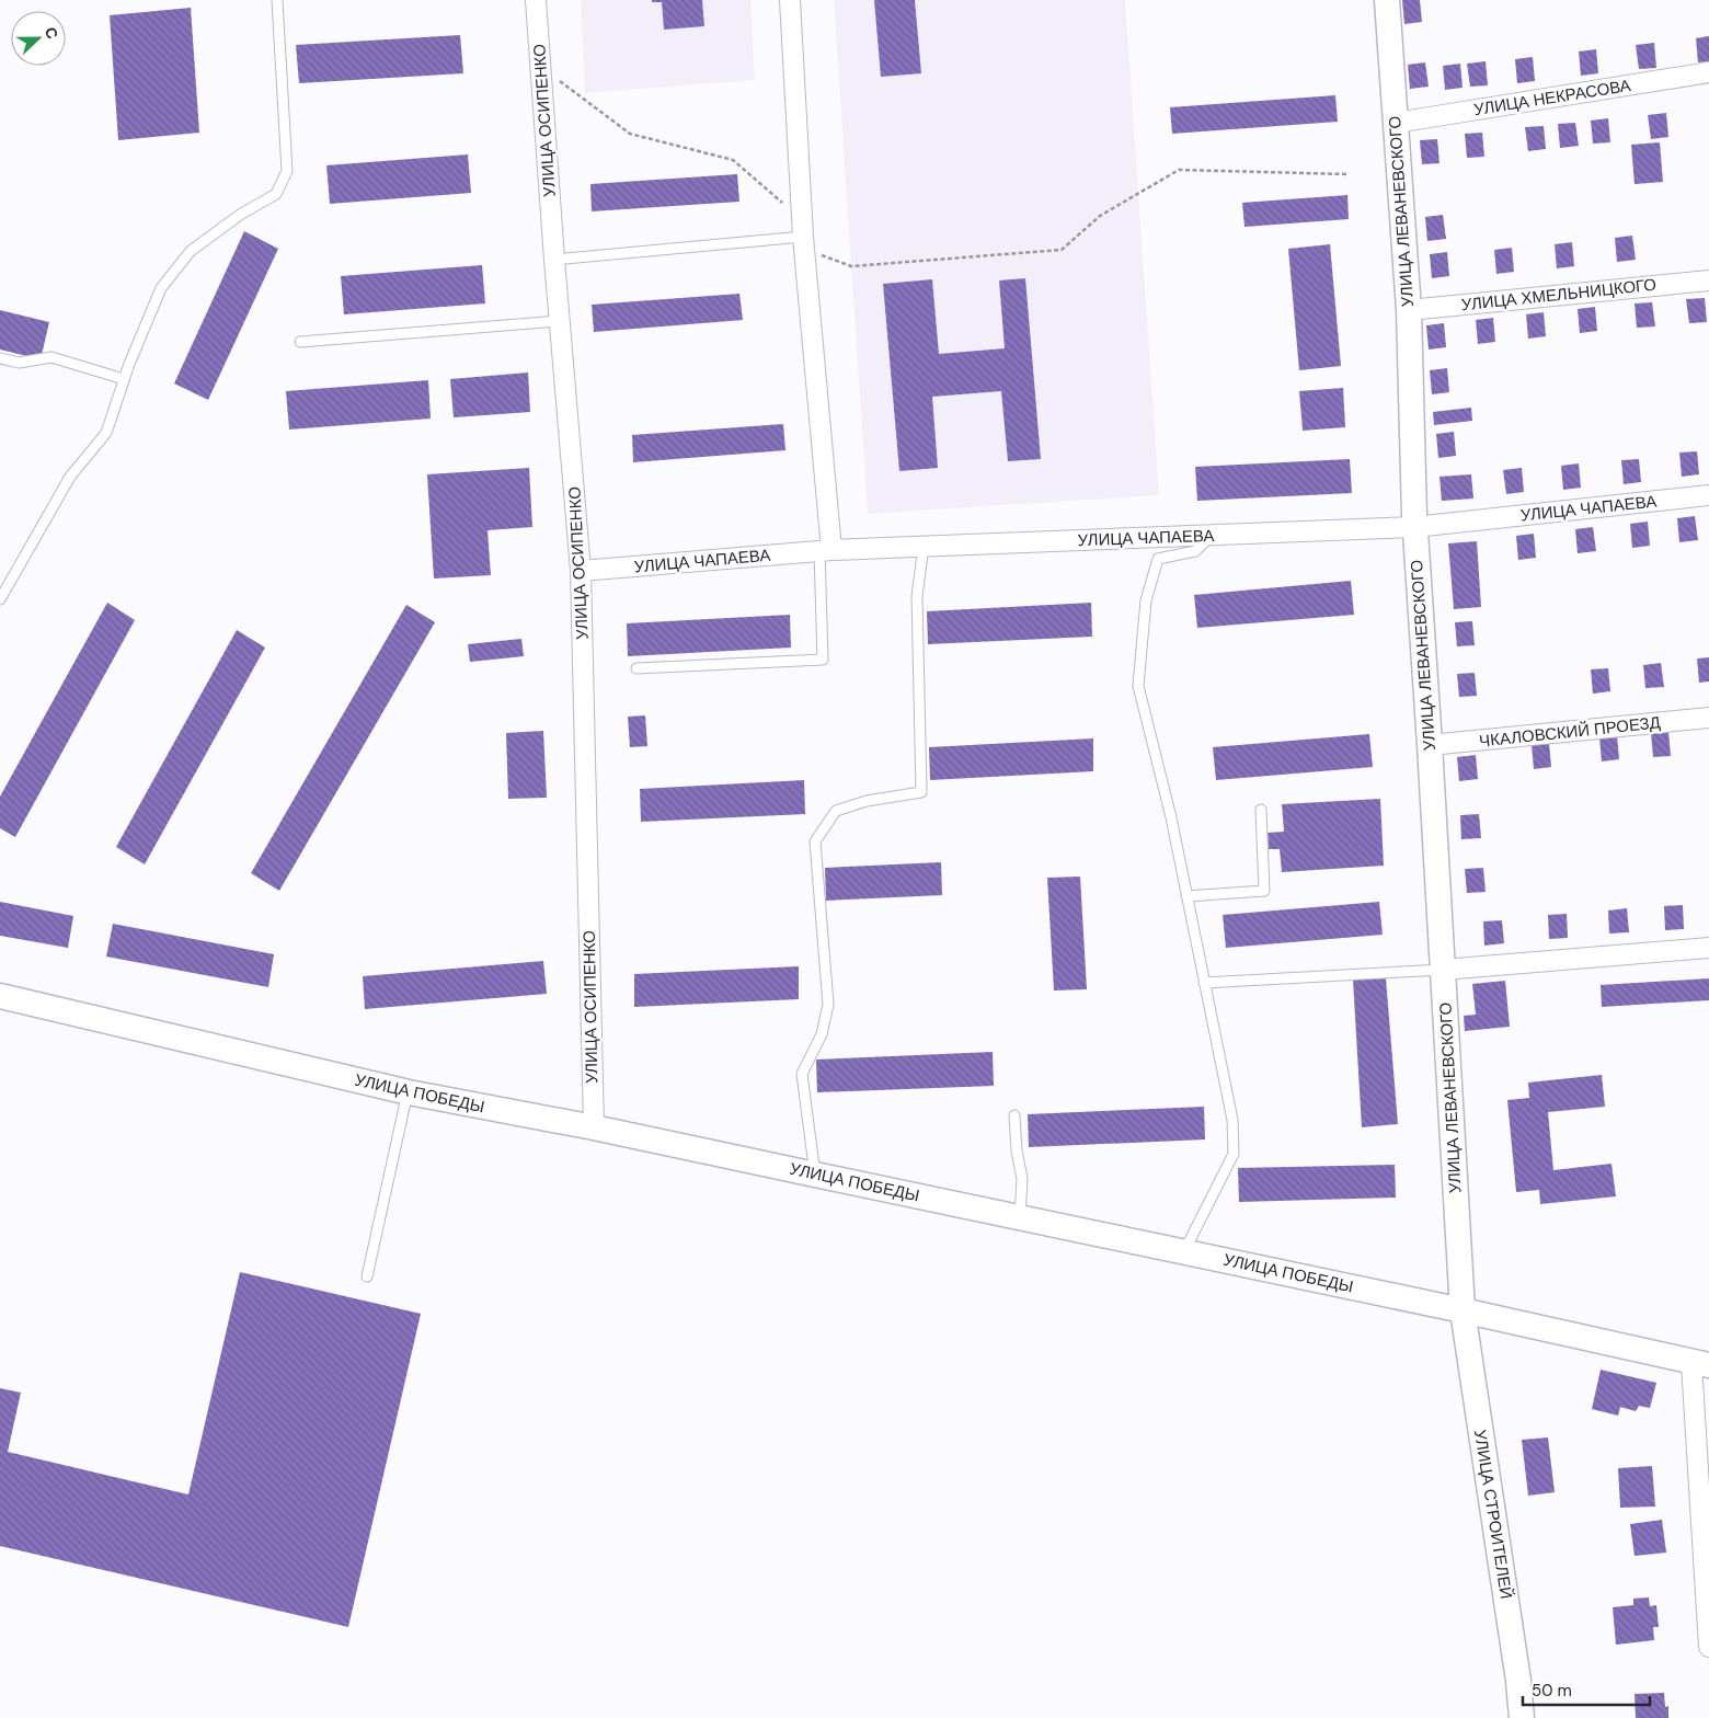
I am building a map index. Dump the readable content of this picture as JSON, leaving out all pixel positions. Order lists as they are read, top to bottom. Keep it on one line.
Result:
{"streets":{"street":["УЛИЦА НЕКРАСОВА","УЛИЦА ОСИПЕНКО","УЛИЦА ЛЕВАНЕВСКОГО","УЛИЦА ХМЕЛЬНИЦКОГО","УЛИЦА ЧАПАЕВА","ЧКАЛОВСКИЙ ПРОЕЗД","УЛИЦА ПОБЕДЫ","УЛИЦА СТРОИТЕЛЕЙ"]},"crossings":[["УЛИЦА НЕКРАСОВА","УЛИЦА ЛЕВАНЕВСКОГО"],["УЛИЦА ОСИПЕНКО","УЛИЦА ЧАПАЕВА"],["УЛИЦА ОСИПЕНКО","УЛИЦА ПОБЕДЫ"],["УЛИЦА ЛЕВАНЕВСКОГО","УЛИЦА ХМЕЛЬНИЦКОГО"],["УЛИЦА ЛЕВАНЕВСКОГО","УЛИЦА ЧАПАЕВА"],["УЛИЦА ЛЕВАНЕВСКОГО","ЧКАЛОВСКИЙ ПРОЕЗД"],["УЛИЦА ЛЕВАНЕВСКОГО","УЛИЦА ПОБЕДЫ"],["УЛИЦА ЛЕВАНЕВСКОГО","УЛИЦА СТРОИТЕЛЕЙ"],["УЛИЦА ПОБЕДЫ","УЛИЦА СТРОИТЕЛЕЙ"]],"scale_bar":"50 m","north":"right"}
